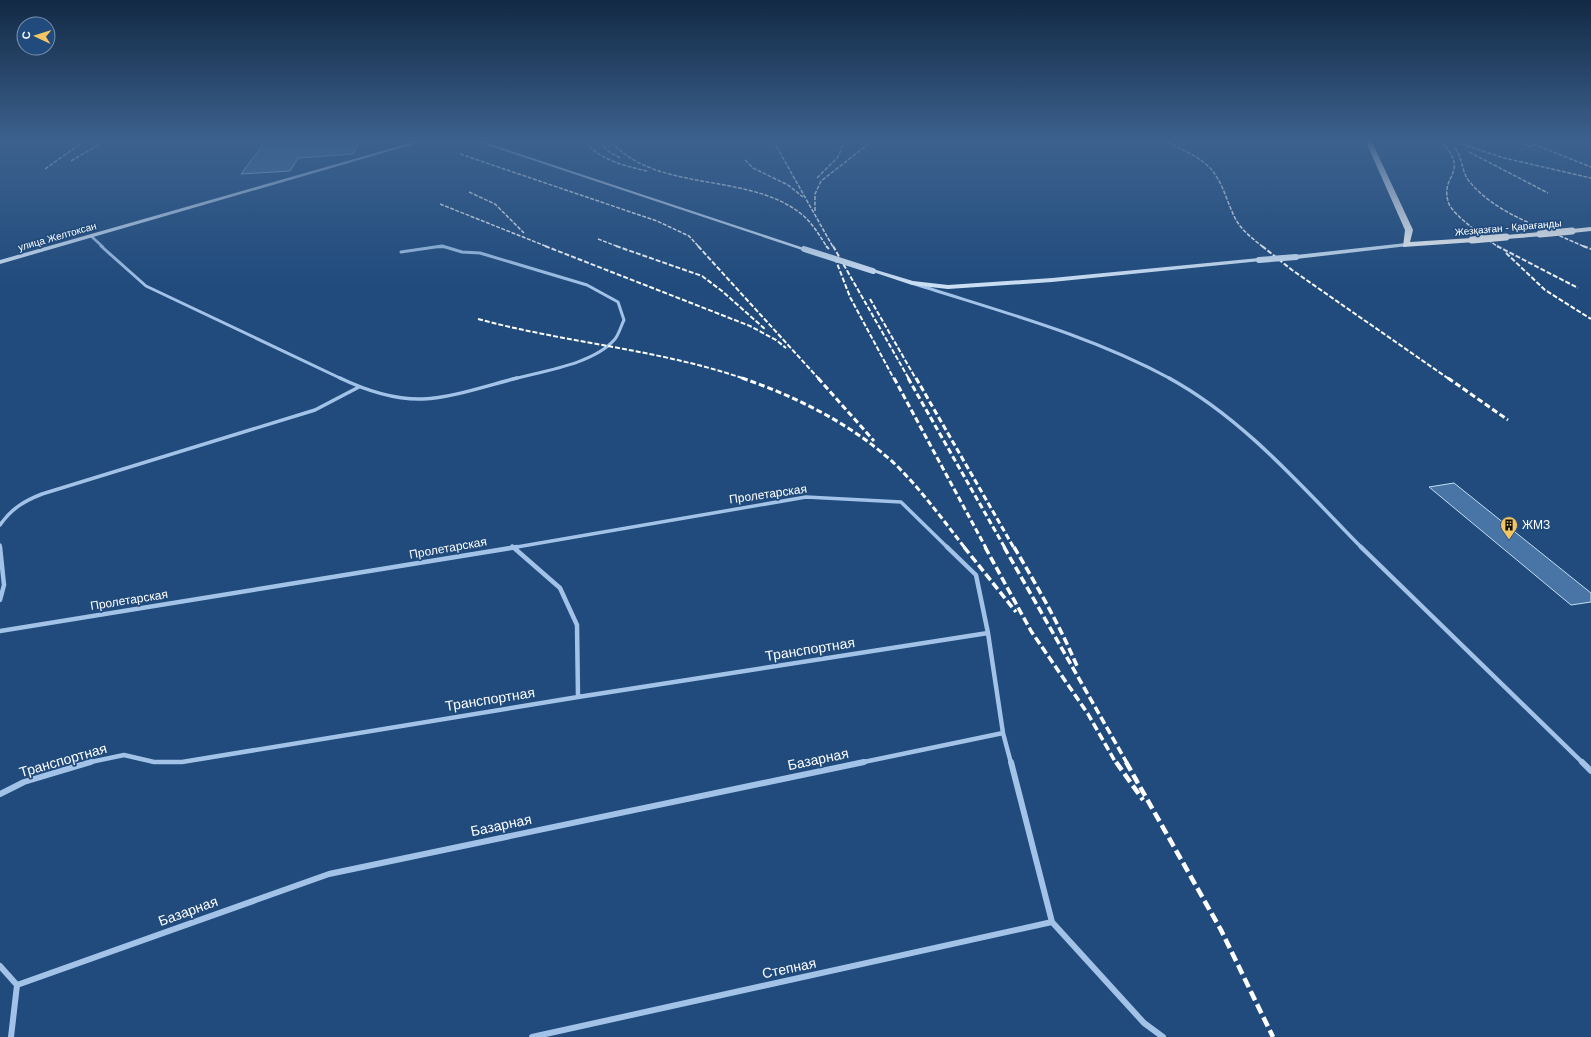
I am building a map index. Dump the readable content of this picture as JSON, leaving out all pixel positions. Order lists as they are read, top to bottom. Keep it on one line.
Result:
{"streets":{"highway":["Жезқазған - Қарағанды"],"main road":["улица Желтоксан"],"street":["Пролетарская","Транспортная","Базарная","Степная"]},"crossings":[["Пролетарская","Транспортная"]],"places":{"building":["ЖМЗ"]},"north":"left"}
